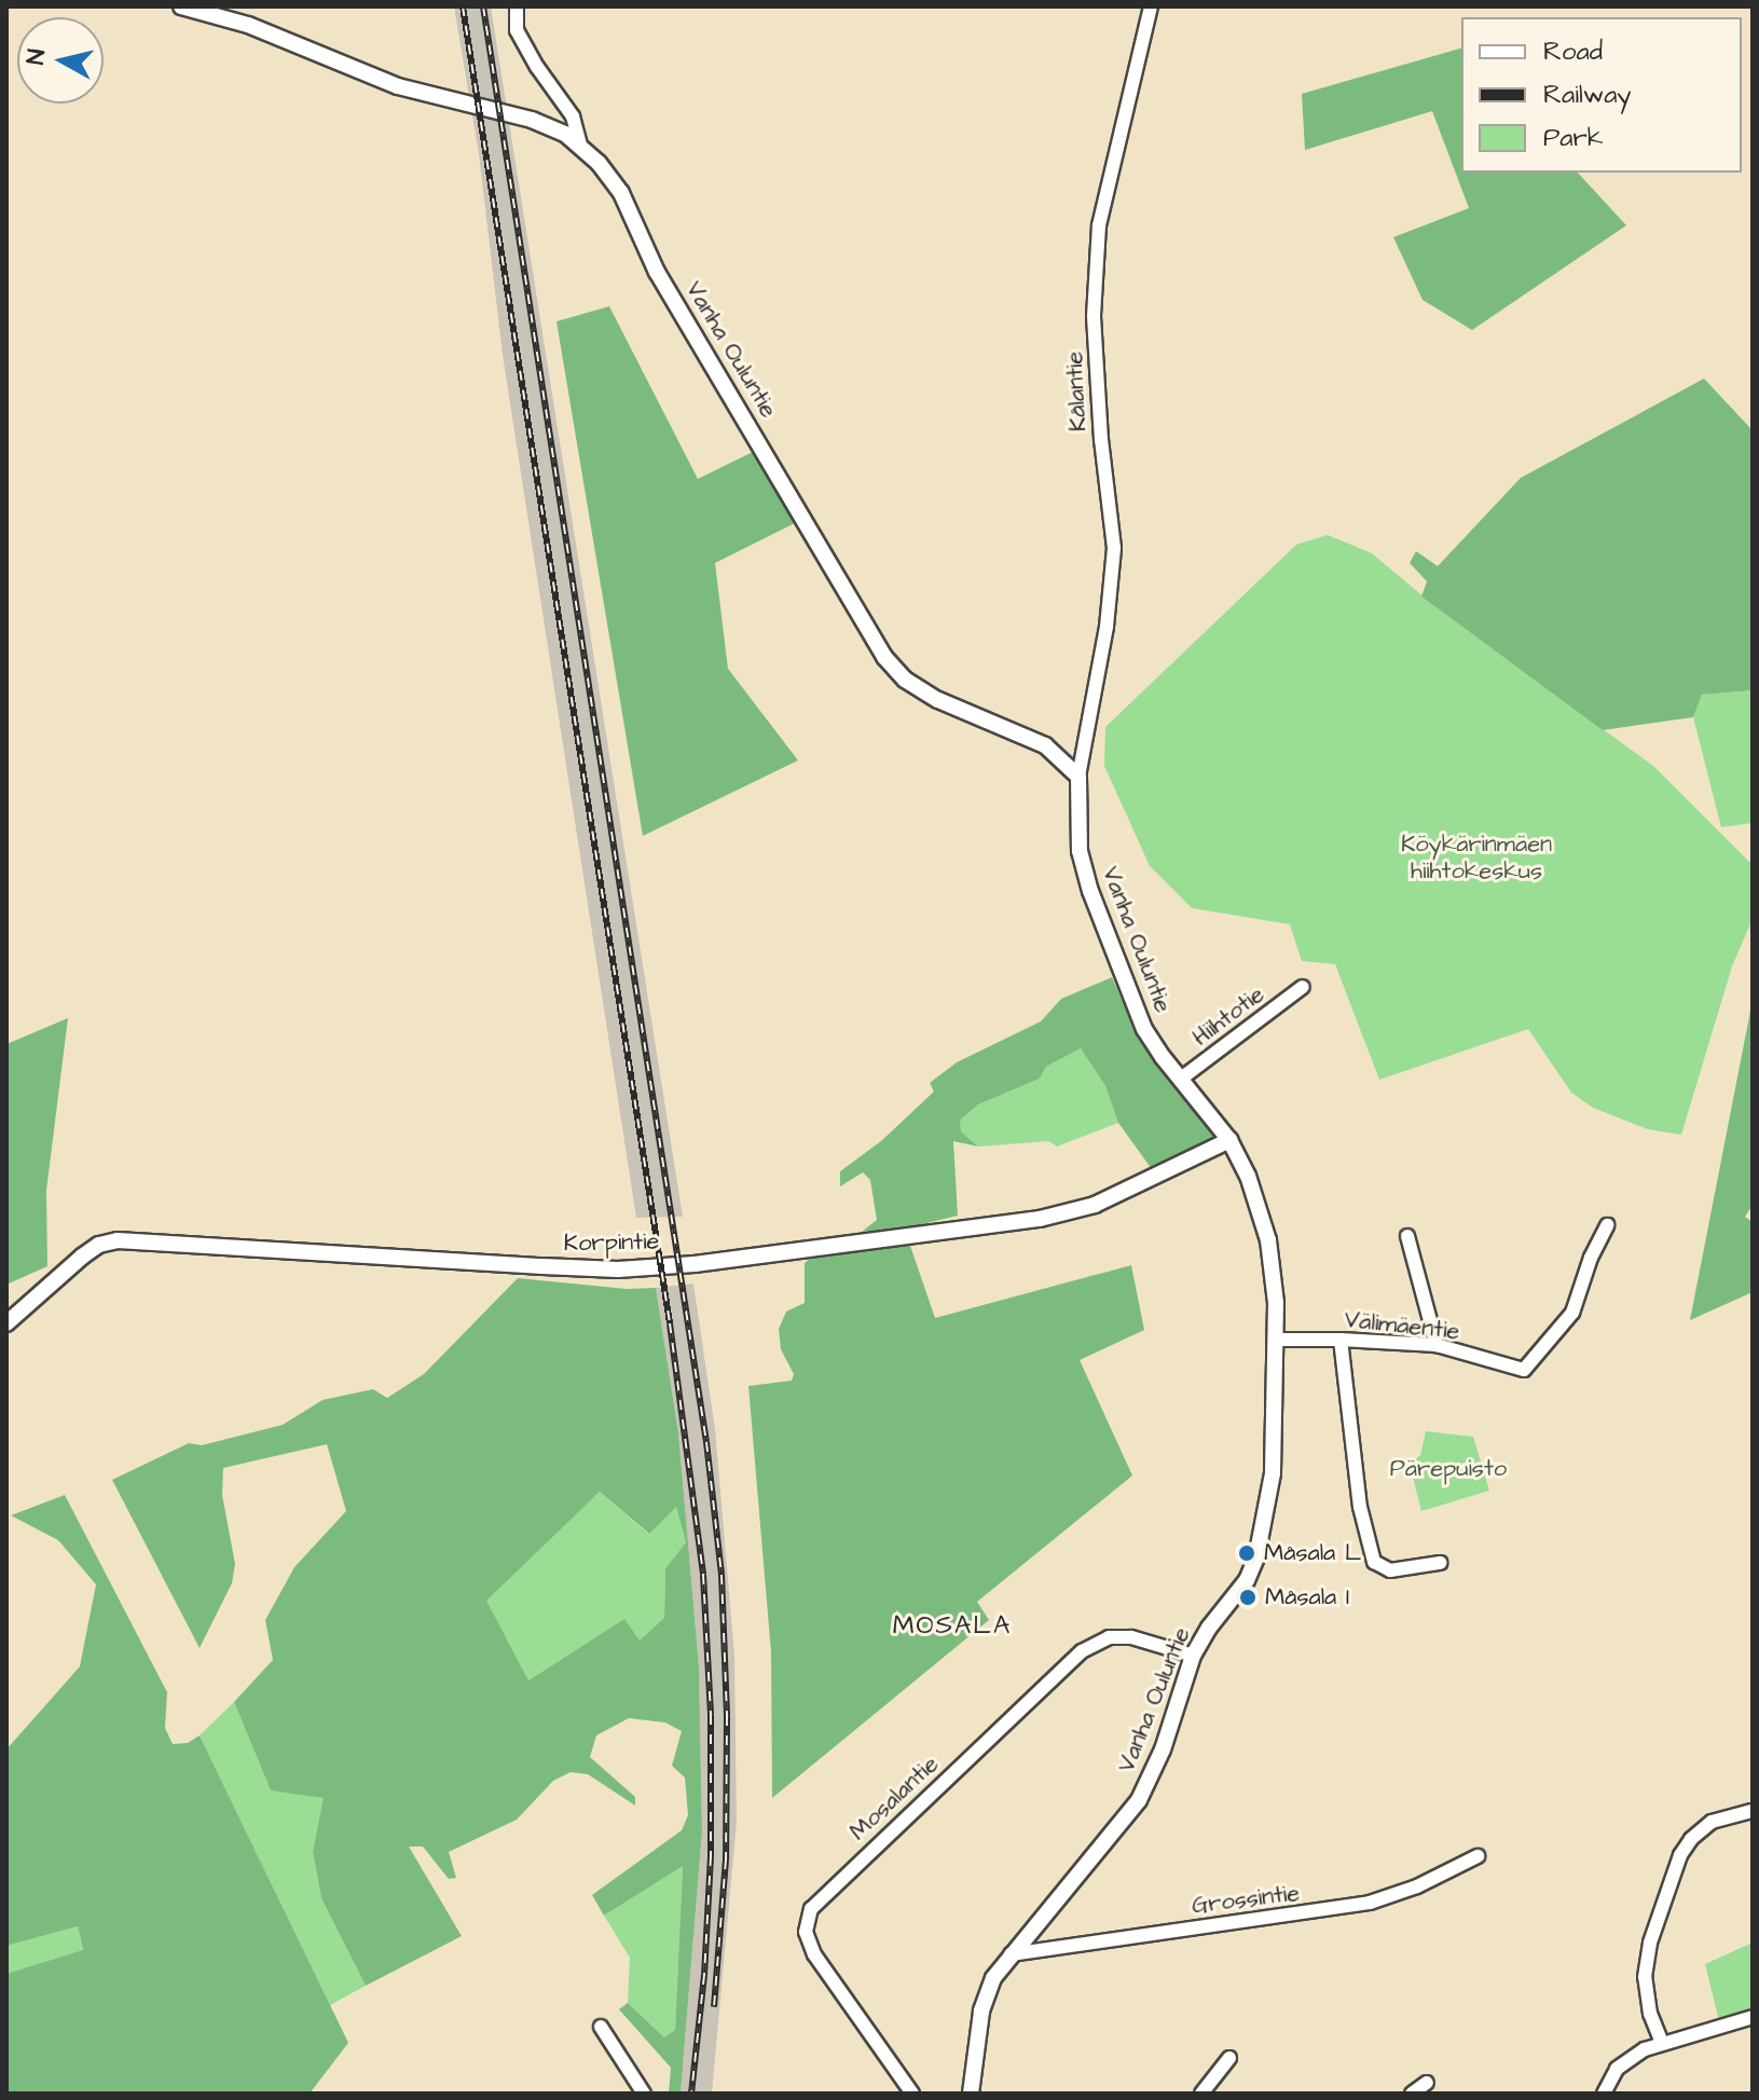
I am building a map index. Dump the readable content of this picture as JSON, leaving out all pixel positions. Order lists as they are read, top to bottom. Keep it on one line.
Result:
{"streets":{"street":["Vanha Ouluntie","Kålantie","Hiihtotie","Korpintie","Välimäentie","Mosalantie","Grossintie"]},"crossings":[["Vanha Ouluntie","Kålantie"],["Vanha Ouluntie","Hiihtotie"],["Vanha Ouluntie","Korpintie"],["Vanha Ouluntie","Välimäentie"],["Vanha Ouluntie","Mosalantie"],["Vanha Ouluntie","Grossintie"]],"districts":["MOSALA"],"parks":["Köykärinmäen hiihtokeskus","Pärepuisto"],"places":["Måsala L","Måsala I"],"legend":["Road","Railway","Park"],"north":"left"}
